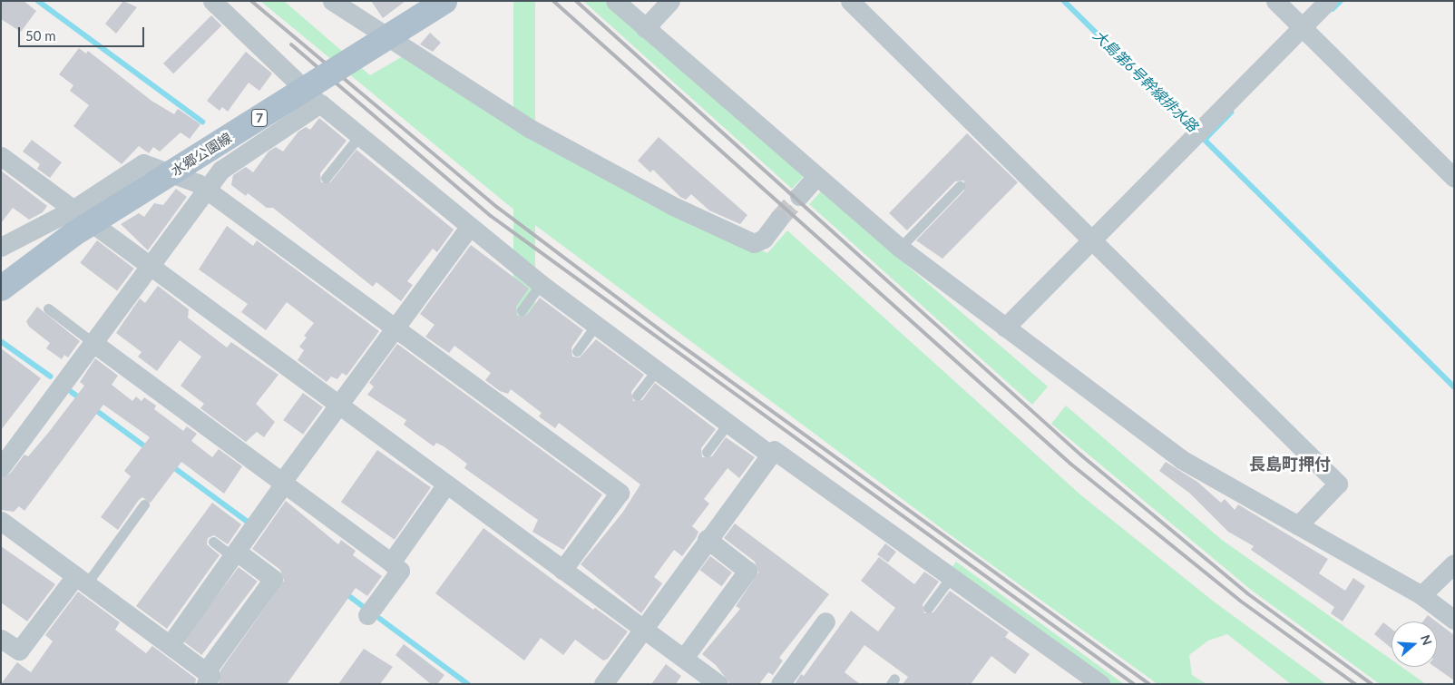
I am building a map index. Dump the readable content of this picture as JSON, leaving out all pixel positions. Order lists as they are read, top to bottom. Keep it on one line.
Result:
{"streets":{"main road":["7","水郷公園線"]},"districts":["長島町押付"],"water":["大島第6号幹線排水路"],"scale_bar":"50 m","north":"right"}
